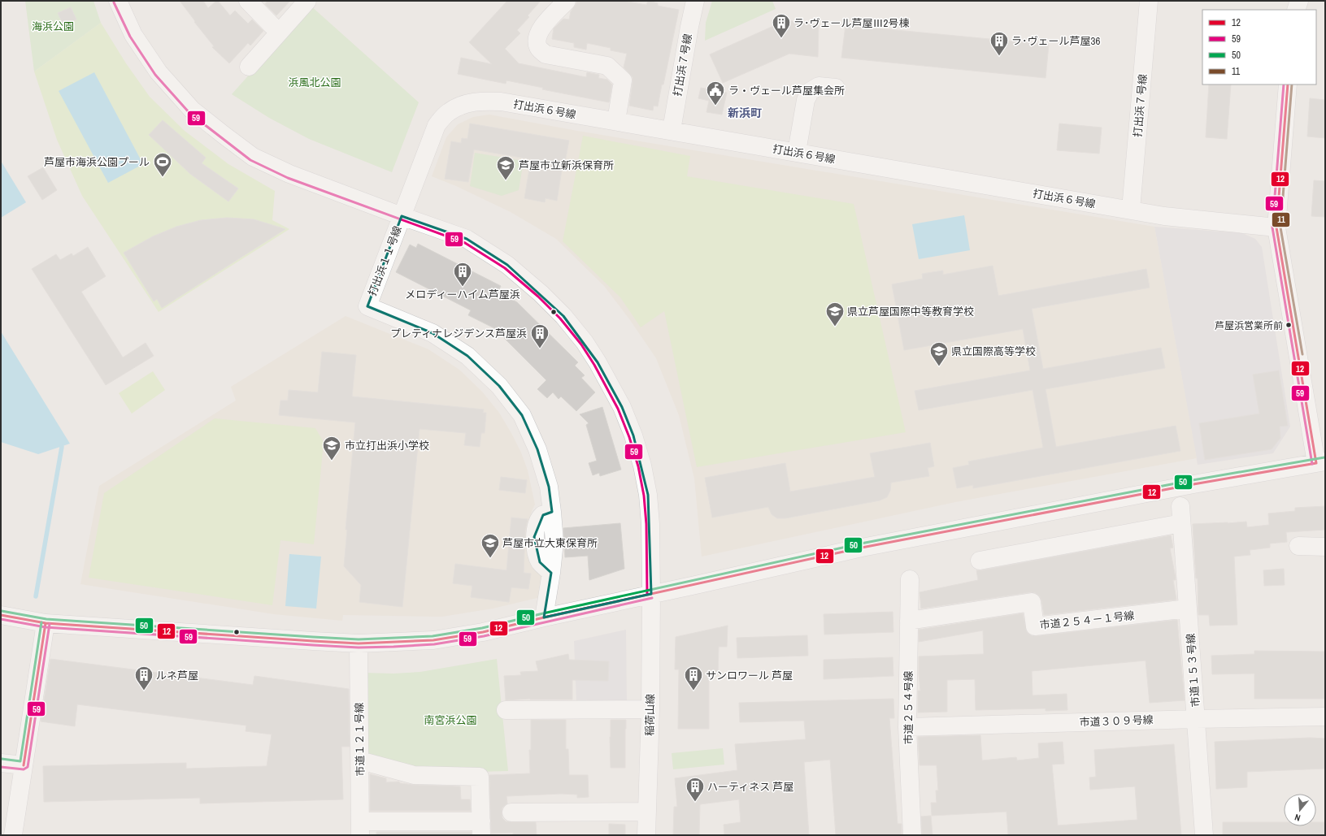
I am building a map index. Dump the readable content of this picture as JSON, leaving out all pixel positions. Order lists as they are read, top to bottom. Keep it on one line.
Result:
{"streets":{"street":["打出浜７号線","打出浜６号線","打出浜１１号線","市道２５４－１号線","市道１５３号線","市道２５４号線","稲荷山線","市道３０９号線","市道１２１号線"]},"crossings":[["打出浜７号線","打出浜６号線"],["打出浜６号線","打出浜１１号線"],["打出浜６号線","稲荷山線"],["打出浜１１号線","稲荷山線"],["市道２５４－１号線","市道１５３号線"],["市道２５４－１号線","市道２５４号線"],["市道１５３号線","市道３０９号線"],["市道２５４号線","市道３０９号線"]],"districts":["新浜町"],"parks":["海浜公園","浜風北公園","南宮浜公園"],"places":{"building":["ラ･ヴェール芦屋Ⅲ2号棟","ラ･ヴェール芦屋36","メロディーハイム芦屋浜","プレティナレジデンス芦屋浜","ルネ芦屋","サンロワール 芦屋","ハーティネス 芦屋"],"public building":["ラ・ヴェール芦屋集会所"],"sports":["芦屋市海浜公園プール"],"school or university":["芦屋市立新浜保育所","県立芦屋国際中等教育学校","県立国際高等学校","市立打出浜小学校","芦屋市立大東保育所"],"other":["芦屋浜営業所前"]},"lines":["transit line 59","transit line 12","transit line 11","transit line 50"],"legend":["12","59","50","11"],"north":"bottom"}
